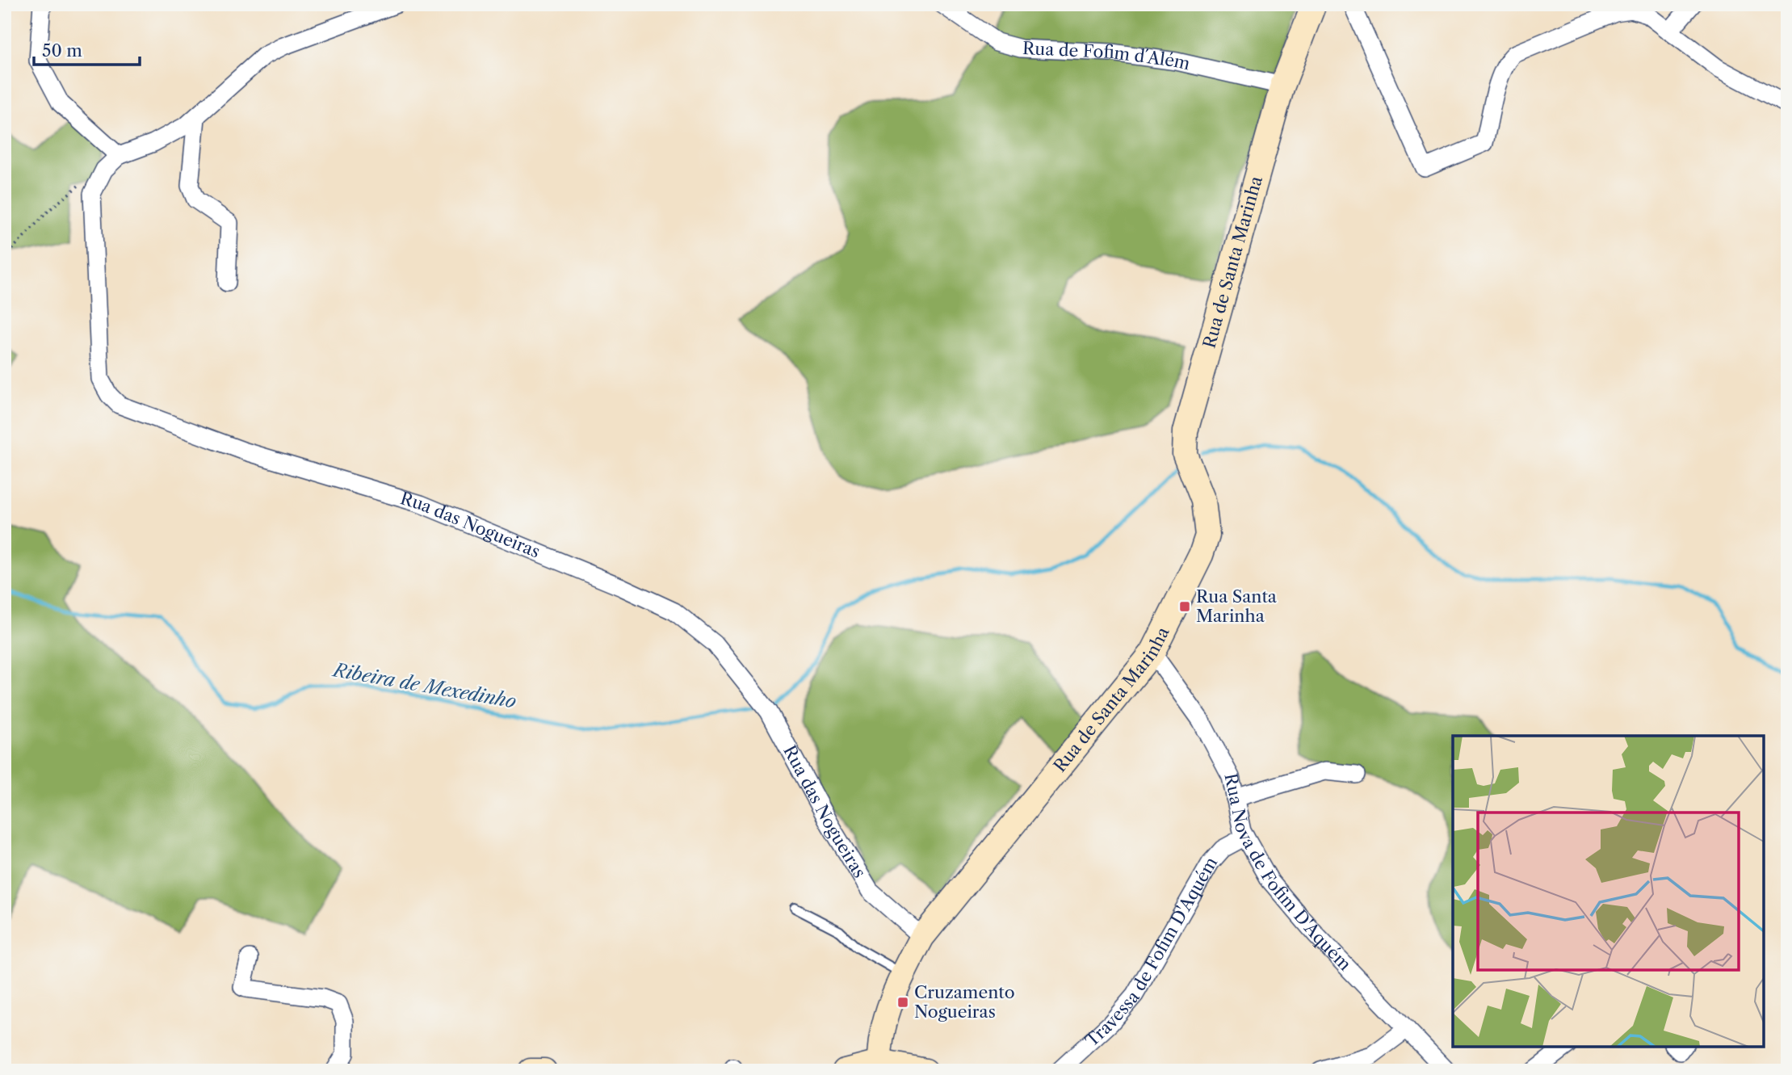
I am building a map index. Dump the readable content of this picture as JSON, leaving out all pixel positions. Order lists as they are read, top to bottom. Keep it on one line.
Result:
{"streets":{"street":["Rua de Fofim d´Além","Rua de Santa Marinha","Rua das Nogueiras","Rua Nova de Fofim D'Aquém","Travessa de Fofim D'Aquém"]},"crossings":[["Rua de Fofim d´Além","Rua de Santa Marinha"],["Rua de Santa Marinha","Rua das Nogueiras"],["Rua de Santa Marinha","Rua Nova de Fofim D'Aquém"],["Rua Nova de Fofim D'Aquém","Travessa de Fofim D'Aquém"]],"water":["Ribeira de Mexedinho"],"places":{"transit":["Rua Santa Marinha","Cruzamento Nogueiras"]},"scale_bar":"50 m"}
